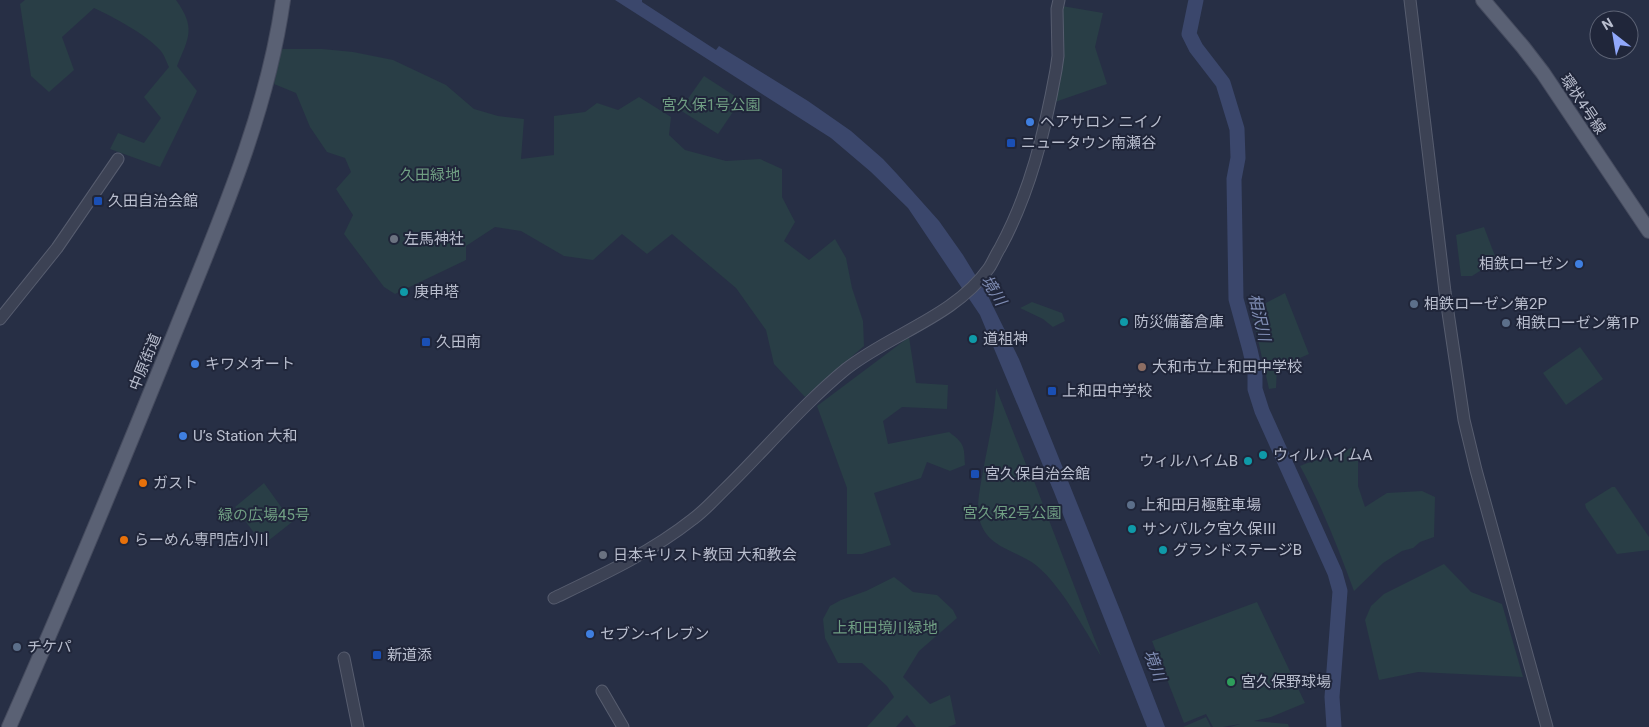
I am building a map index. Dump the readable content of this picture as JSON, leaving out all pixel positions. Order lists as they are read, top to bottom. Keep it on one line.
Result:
{"streets":{"main road":["環状4号線","中原街道"]},"water":["境川","相沢川"],"parks":["宮久保1号公園","久田緑地","宮久保2号公園","緑の広場45号","上和田境川緑地"],"places":{"other":["ヘアサロン ニイノ","左馬神社","相鉄ローゼン","庚申塔","相鉄ローゼン第2P","防災備蓄倉庫","相鉄ローゼン第1P","道祖神","キワメオート","大和市立上和田中学校","U’s Station 大和","ウィルハイムA","ウィルハイムB","ガスト","上和田月極駐車場","サンパルク宮久保Ⅲ","らーめん専門店小川","グランドステージB","日本キリスト教団 大和教会","セブン-イレブン","チケパ","宮久保野球場"],"transit":["ニュータウン南瀬谷","久田自治会館","久田南","上和田中学校","宮久保自治会館","新道添"]},"north":"top left"}
